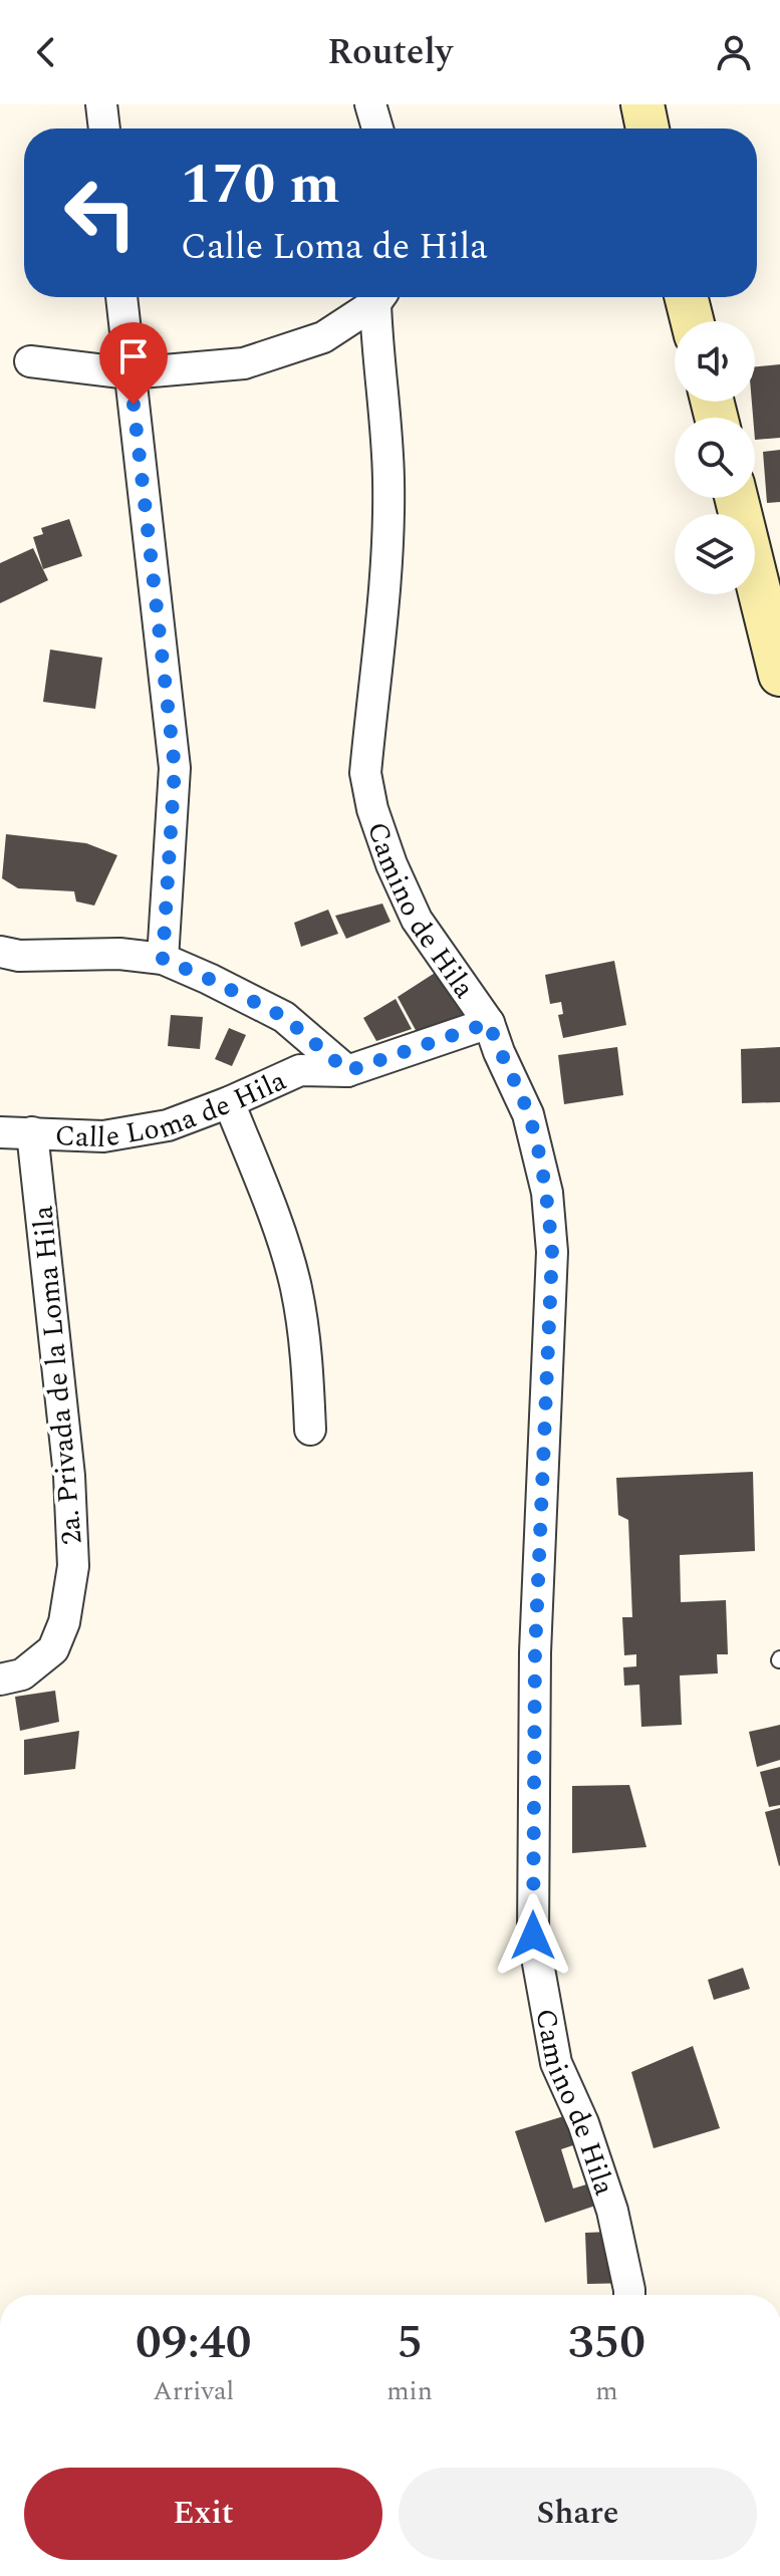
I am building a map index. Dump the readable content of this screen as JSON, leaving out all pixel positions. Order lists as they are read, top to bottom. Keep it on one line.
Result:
{"streets":{"street":["Camino de Hila","Calle Loma de Hila","2a. Privada de la Loma Hila"]},"crossings":[["Camino de Hila","Calle Loma de Hila"],["Calle Loma de Hila","2a. Privada de la Loma Hila"]],"page":{"header":"Routely","turn":["170 m","Calle Loma de Hila"],"eta":["09:40","Arrival","5","min","350","m"],"buttons":["Exit","Share"]}}
